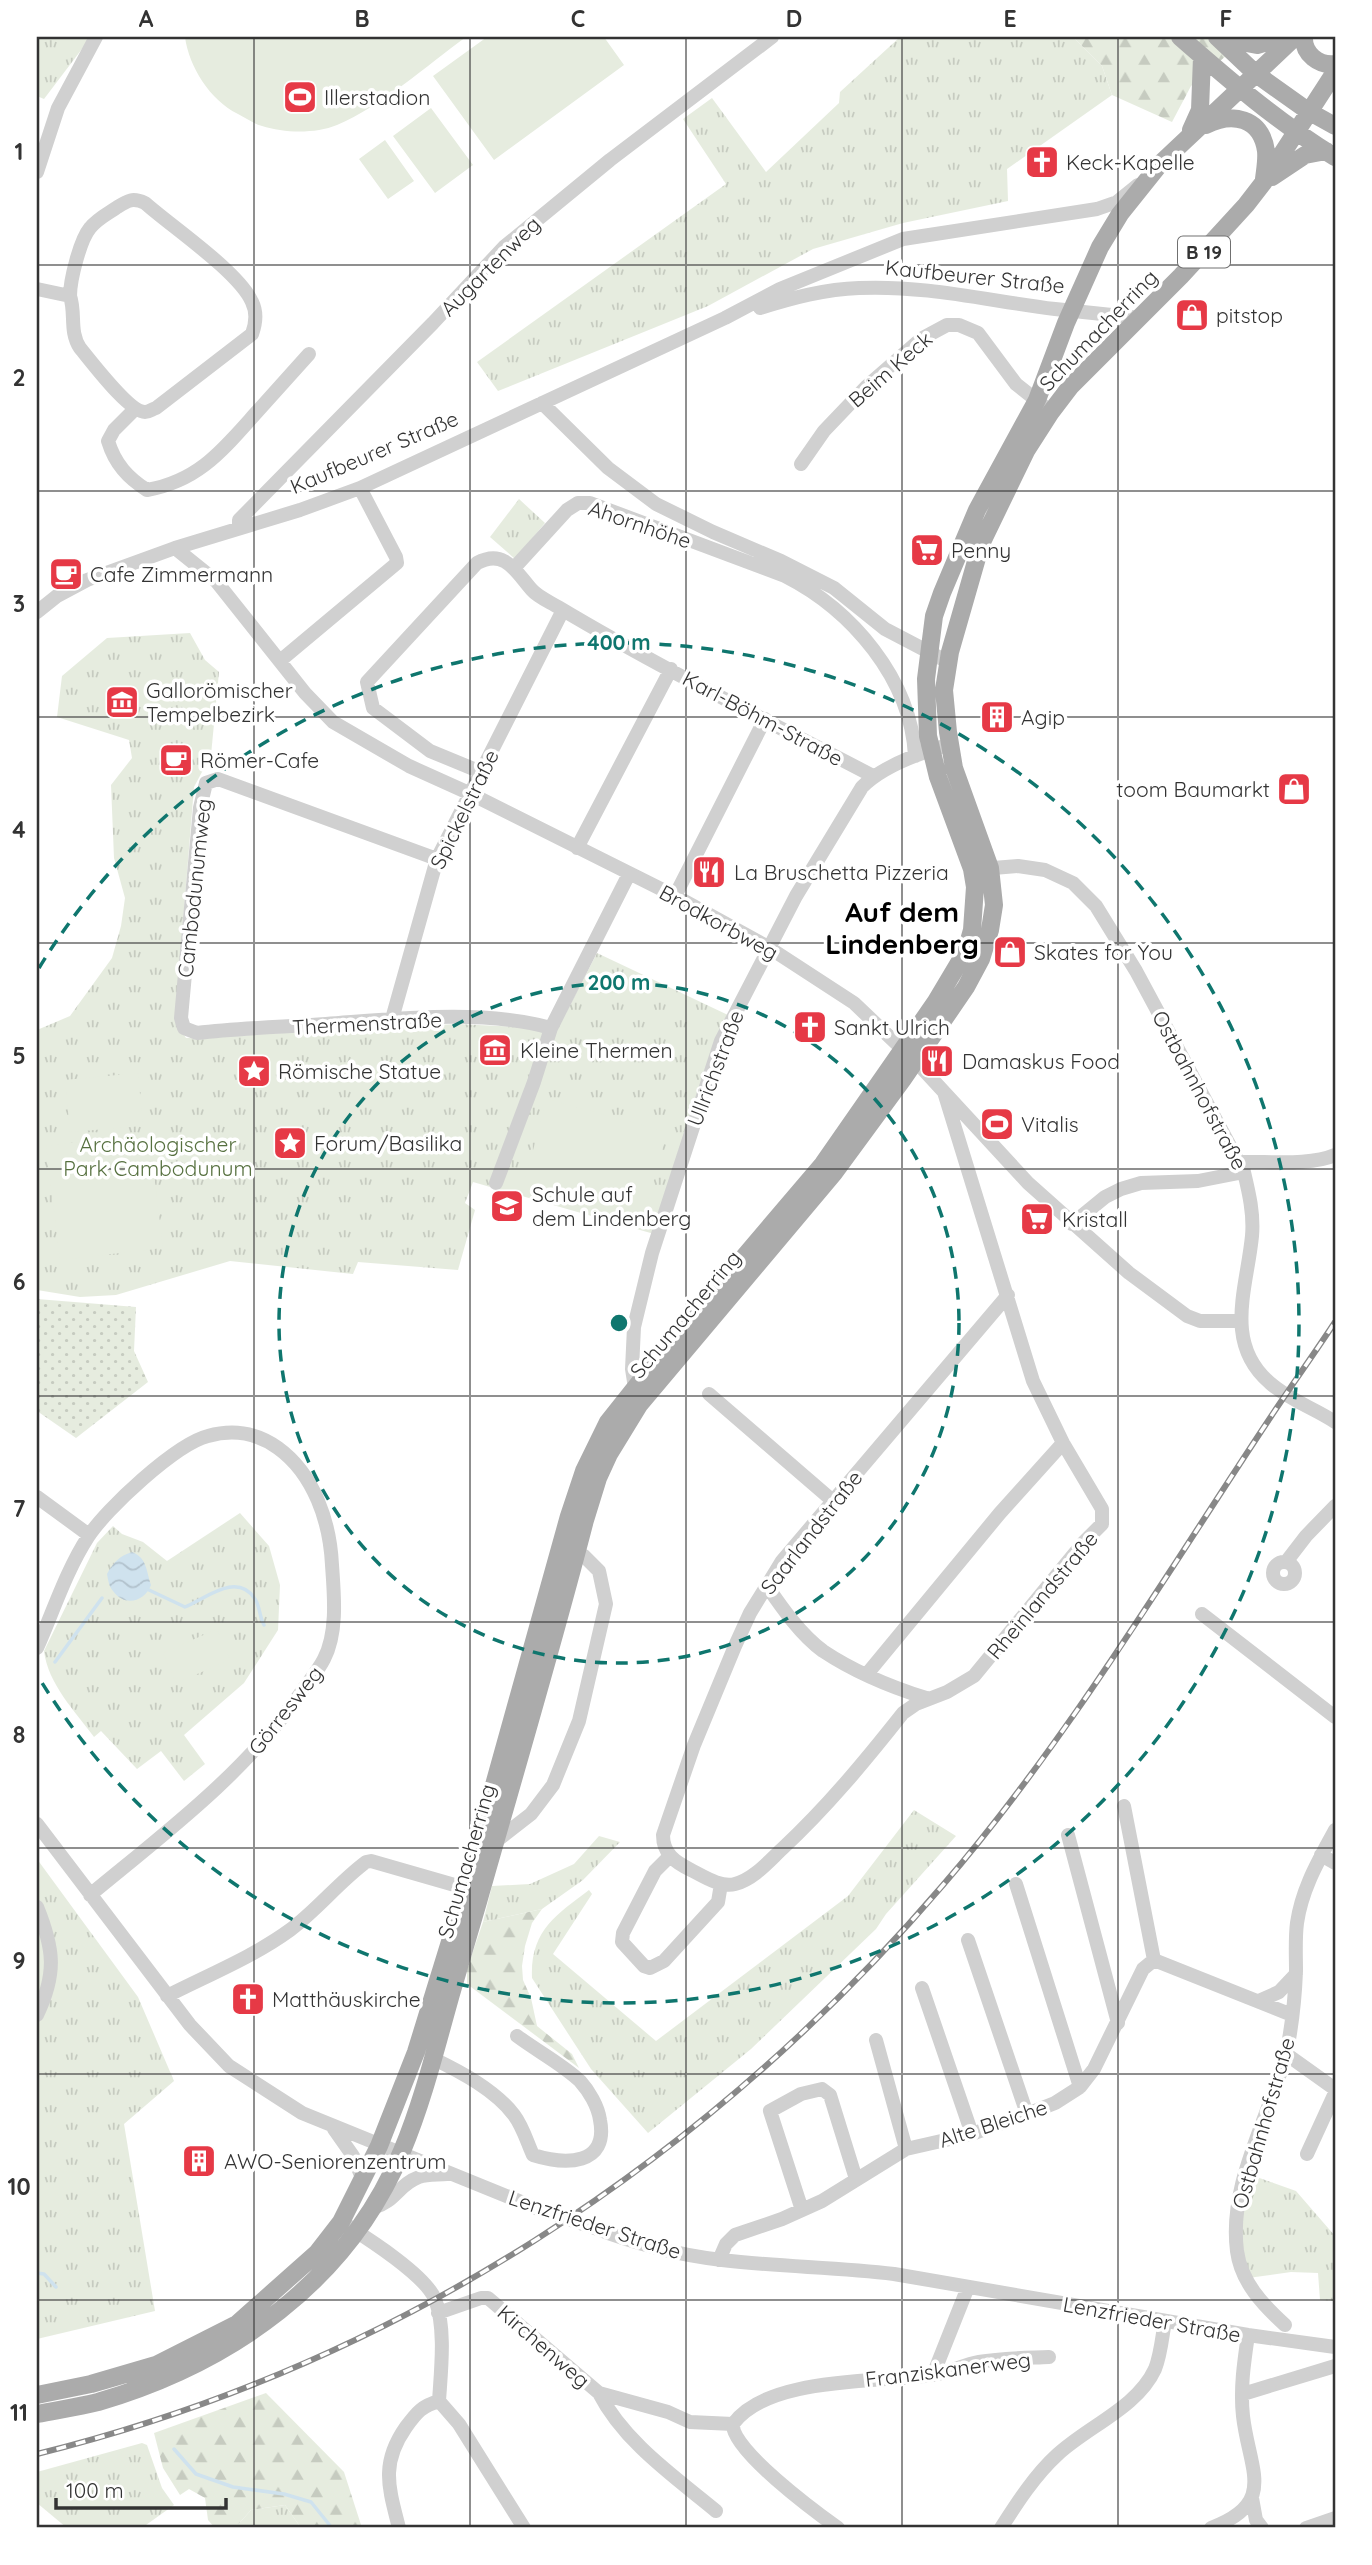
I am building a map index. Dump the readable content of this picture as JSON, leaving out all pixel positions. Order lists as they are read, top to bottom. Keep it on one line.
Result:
{"streets":{"main road":["B 19","Schumacherring"],"street":["Augartenweg","Kaufbeurer Straße","Beim Keck","Ahornhöhe","Karl-Böhm-Straße","Spickelstraße","Cambodunumweg","Brodkorbweg","Thermenstraße","Ullrichstraße","Ostbahnhofstraße","Saarlandstraße","Rheinlandstraße","Görresweg","Alte Bleiche","Lenzfrieder Straße","Kirchenweg","Franziskanerweg"]},"crossings":[["B 19","Schumacherring"],["Augartenweg","Kaufbeurer Straße"],["Kaufbeurer Straße","Schumacherring"],["Kaufbeurer Straße","Brodkorbweg"],["Schumacherring","Beim Keck"],["Schumacherring","Ahornhöhe"],["Schumacherring","Brodkorbweg"],["Schumacherring","Ullrichstraße"],["Schumacherring","Ostbahnhofstraße"],["Schumacherring","Lenzfrieder Straße"],["Ahornhöhe","Karl-Böhm-Straße"],["Ahornhöhe","Ullrichstraße"],["Karl-Böhm-Straße","Spickelstraße"],["Karl-Böhm-Straße","Ullrichstraße"],["Spickelstraße","Cambodunumweg"],["Spickelstraße","Brodkorbweg"],["Spickelstraße","Thermenstraße"],["Cambodunumweg","Thermenstraße"],["Brodkorbweg","Ullrichstraße"],["Brodkorbweg","Ostbahnhofstraße"],["Brodkorbweg","Rheinlandstraße"],["Saarlandstraße","Rheinlandstraße"],["Görresweg","Lenzfrieder Straße"],["Alte Bleiche","Lenzfrieder Straße"],["Kirchenweg","Franziskanerweg"]],"districts":["Auf dem Lindenberg"],"parks":["Archäologischer Park Cambodunum"],"places":{"sports":["Illerstadion","Vitalis"],"church":["Keck-Kapelle","Sankt Ulrich","Matthäuskirche"],"shop":["pitstop","toom Baumarkt","Skates for You"],"supermarket":["Penny","Kristall"],"cafe":["Cafe Zimmermann","Römer-Cafe"],"museum":["Gallorömischer Tempelbezirk","Kleine Thermen"],"building":["Agip","AWO-Seniorenzentrum"],"restaurant":["La Bruschetta Pizzeria","Damaskus Food"],"place":["Römische Statue","Forum/Basilika"],"school or university":["Schule auf dem Lindenberg"]},"scale_bar":"100 m","grid":{"columns":["A","B","C","D","E","F"],"rows":["1","2","3","4","5","6","7","8","9","10","11"]},"rings":["400 m","200 m"]}
